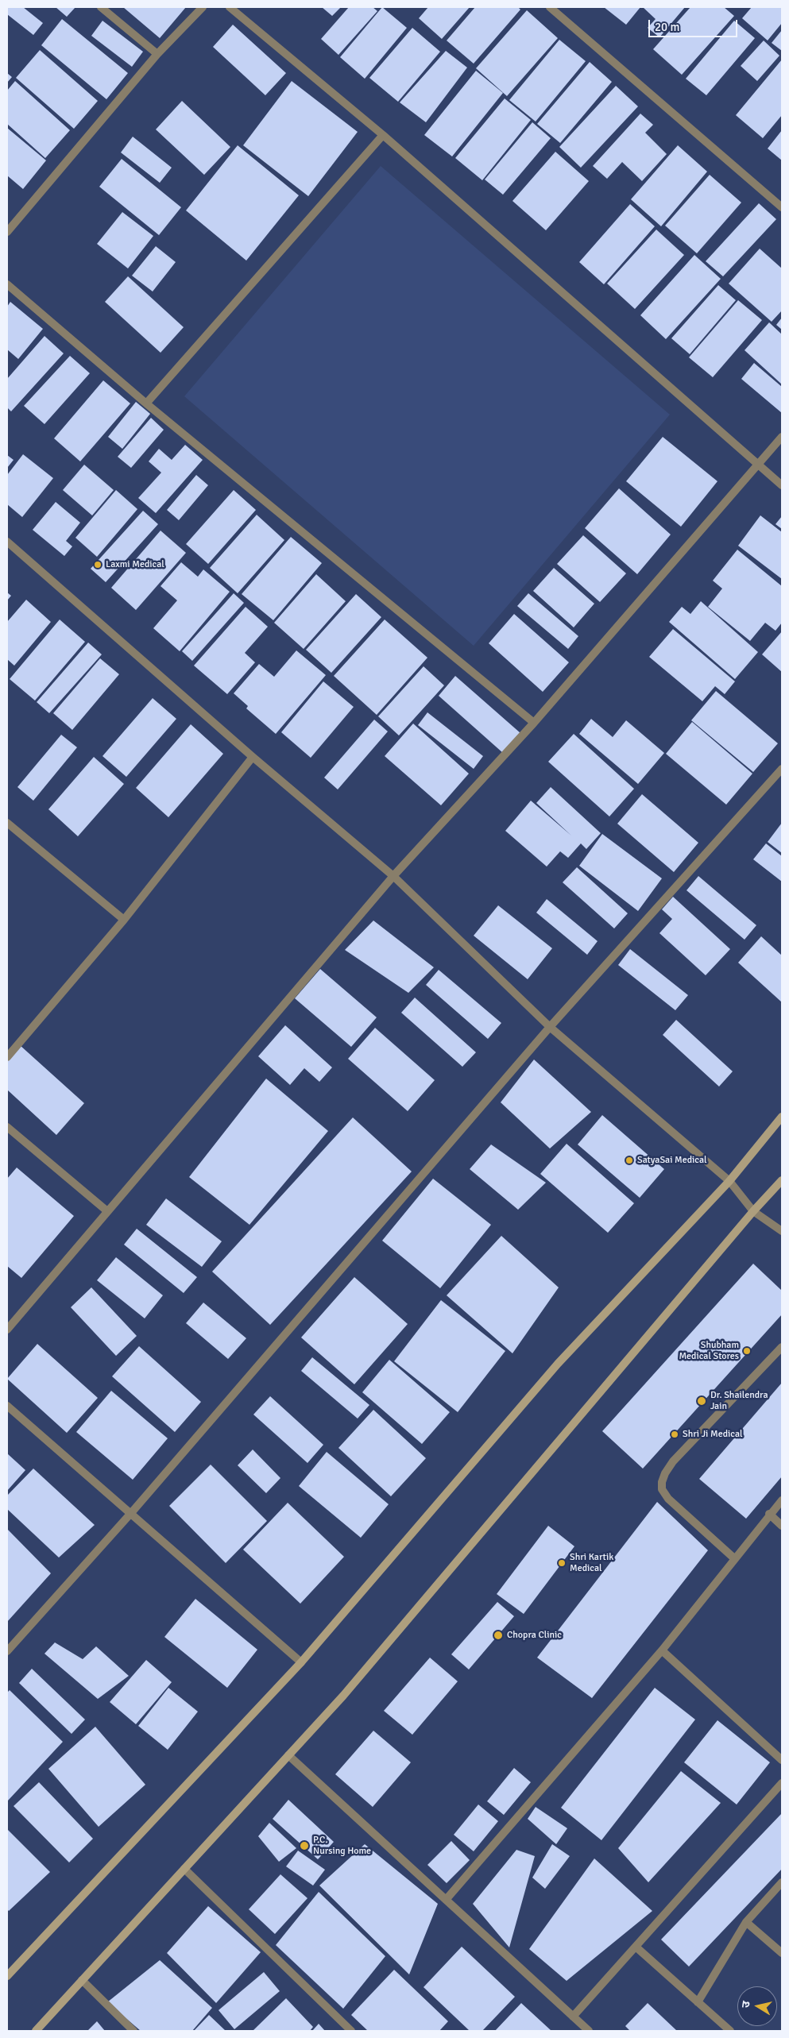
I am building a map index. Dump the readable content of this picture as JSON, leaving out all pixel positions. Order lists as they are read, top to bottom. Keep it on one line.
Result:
{"places":["Laxmi Medical","SatyaSai Medical","Shubham Medical Stores","Dr. Shailendra Jain","Shri Ji Medical","Shri Kartik Medical","Chopra Clinic","P.C. Nursing Home"],"scale_bar":"20 m","north":"left"}
